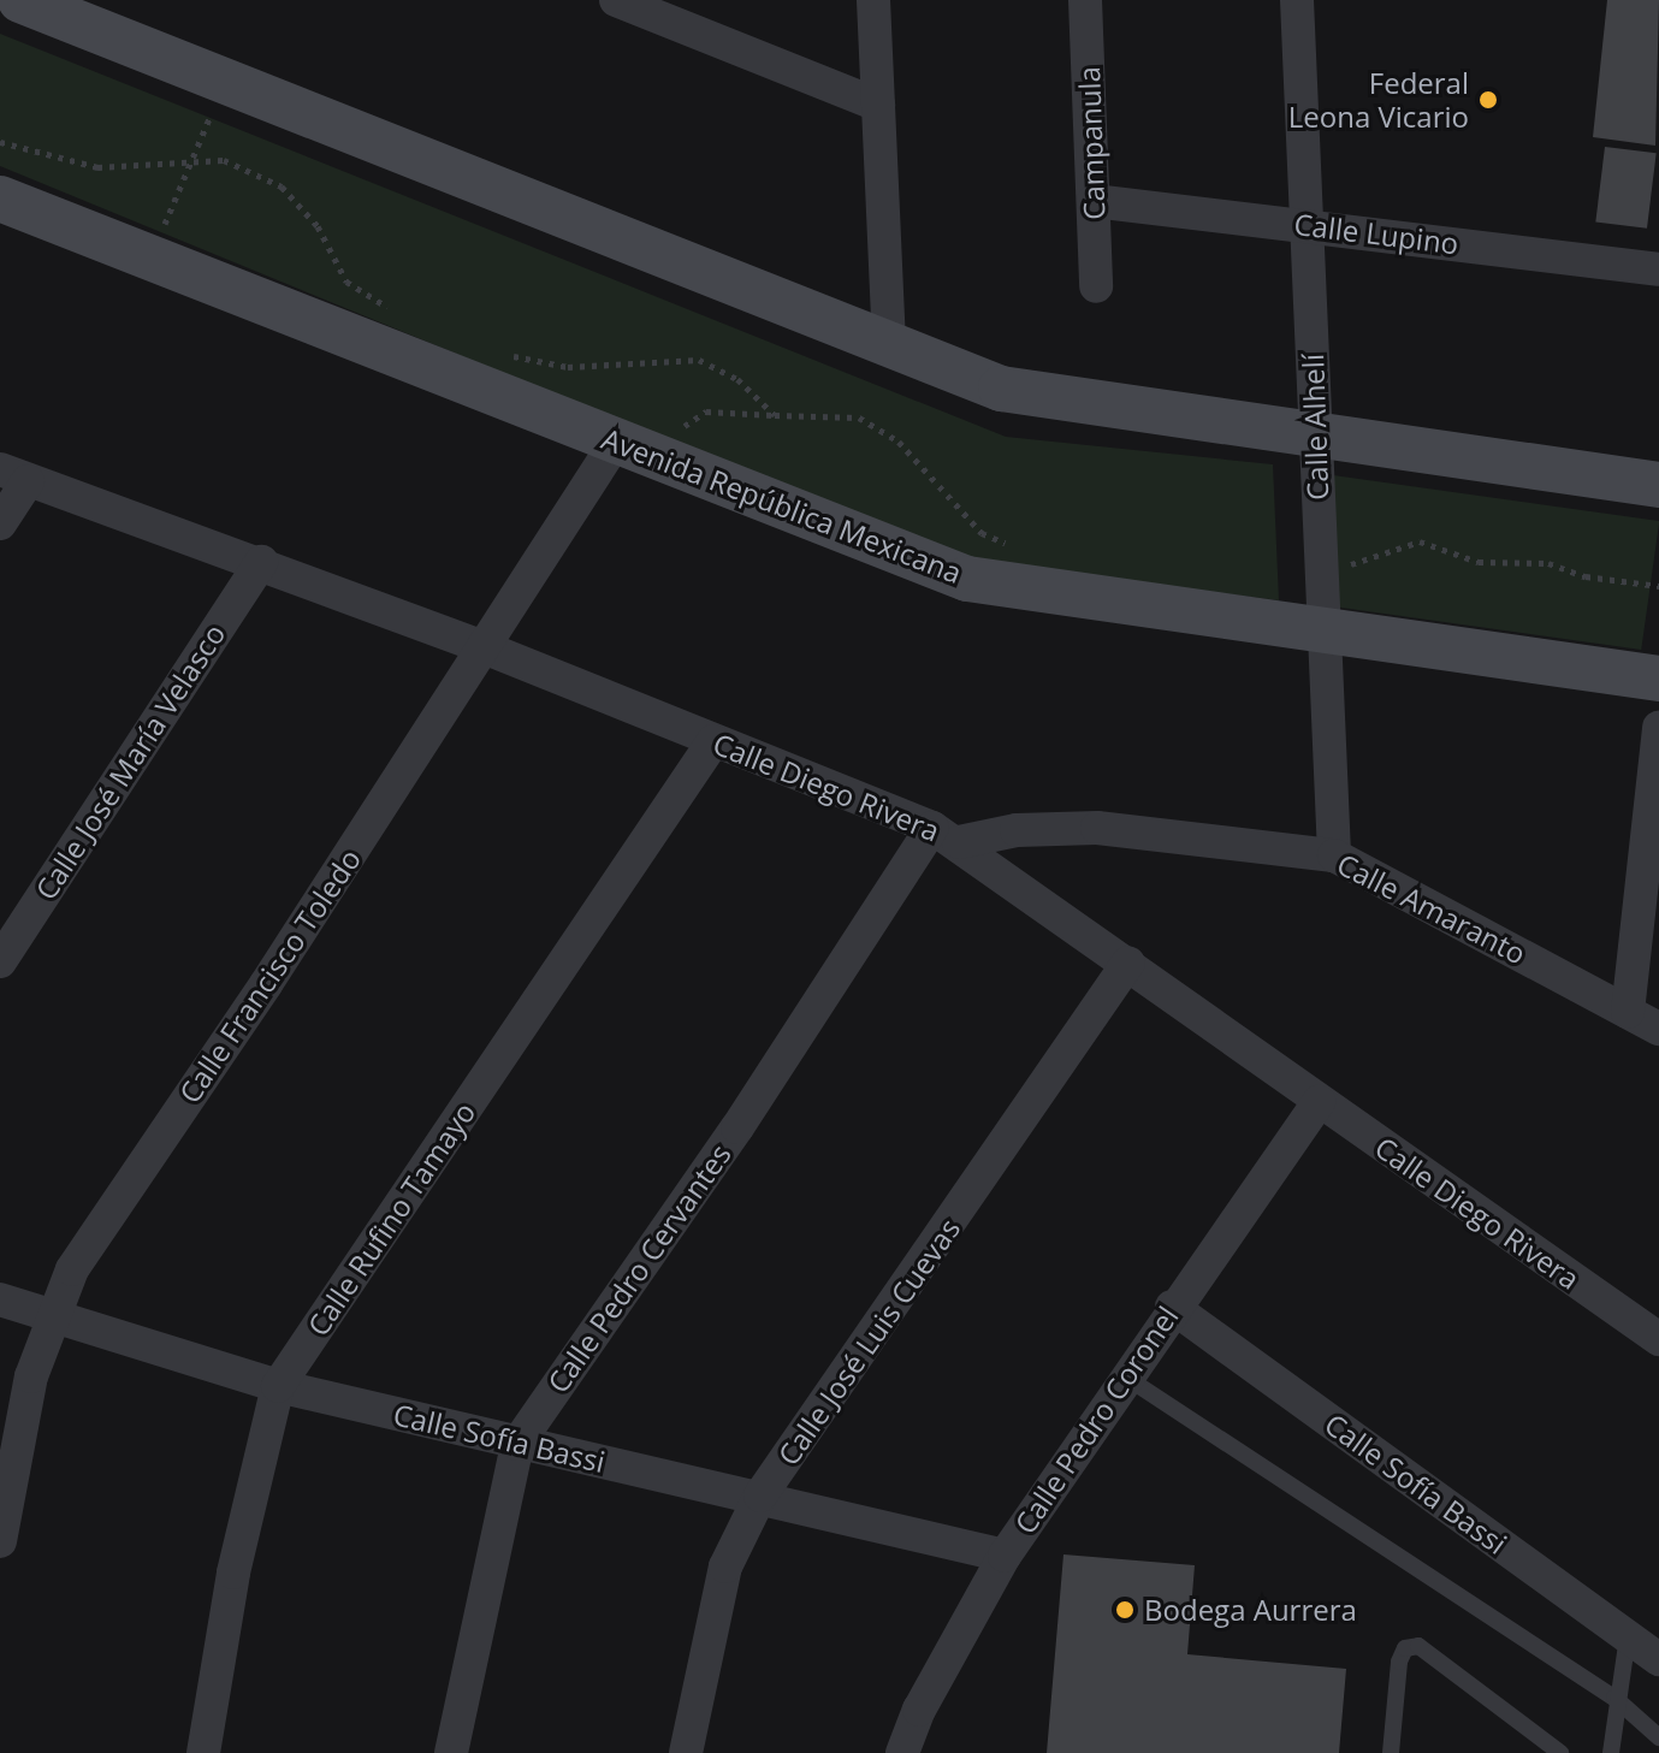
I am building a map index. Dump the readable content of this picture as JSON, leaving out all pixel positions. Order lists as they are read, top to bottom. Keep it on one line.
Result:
{"streets":{"main road":["Avenida República Mexicana"],"street":["Campanula","Calle Lupino","Calle Alhelí","Calle José María Velasco","Calle Diego Rivera","Calle Amaranto","Calle Francisco Toledo","Calle Rufino Tamayo","Calle Pedro Cervantes","Calle José Luis Cuevas","Calle Pedro Coronel","Calle Sofía Bassi"]},"crossings":[["Campanula","Calle Lupino"],["Calle Lupino","Calle Alhelí"],["Calle Alhelí","Avenida República Mexicana"],["Calle Alhelí","Calle Amaranto"],["Avenida República Mexicana","Calle Francisco Toledo"],["Calle José María Velasco","Calle Diego Rivera"],["Calle Diego Rivera","Calle Amaranto"],["Calle Diego Rivera","Calle Francisco Toledo"],["Calle Diego Rivera","Calle Rufino Tamayo"],["Calle Diego Rivera","Calle Pedro Cervantes"],["Calle Diego Rivera","Calle José Luis Cuevas"],["Calle Diego Rivera","Calle Pedro Coronel"],["Calle Amaranto","Calle Pedro Cervantes"],["Calle Francisco Toledo","Calle Sofía Bassi"],["Calle Rufino Tamayo","Calle Sofía Bassi"],["Calle Pedro Cervantes","Calle Sofía Bassi"],["Calle José Luis Cuevas","Calle Sofía Bassi"],["Calle Pedro Coronel","Calle Sofía Bassi"]],"places":["Federal Leona Vicario","Bodega Aurrera"]}
